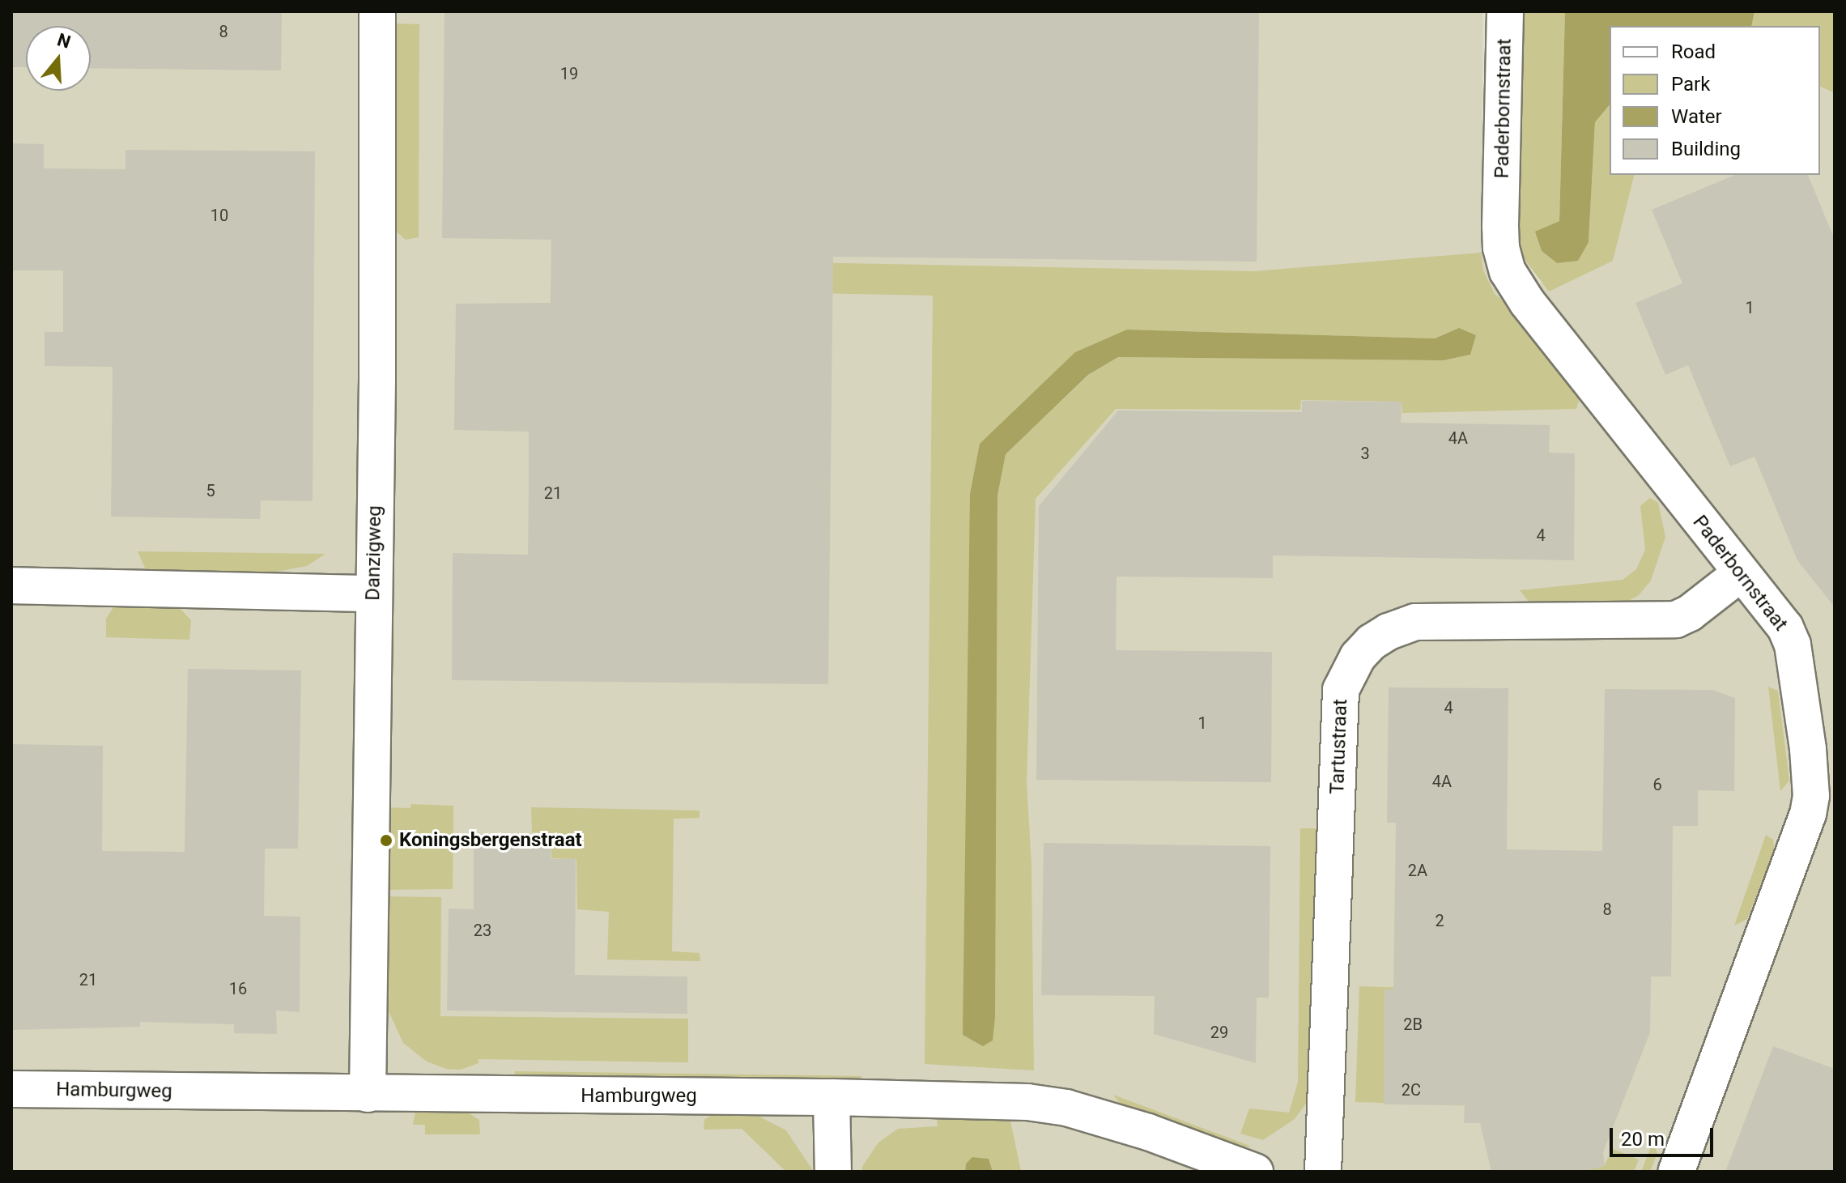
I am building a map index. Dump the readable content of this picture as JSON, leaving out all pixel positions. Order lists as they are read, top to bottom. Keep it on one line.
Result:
{"streets":{"street":["Paderbornstraat","Danzigweg","Tartustraat","Hamburgweg"]},"crossings":[["Paderbornstraat","Tartustraat"],["Danzigweg","Hamburgweg"]],"places":["Koningsbergenstraat"],"house_numbers":["8","19","10","1","4A","3","5","21","4","4","1","4A","6","2A","8","2","23","21","16","2B","29","2C"],"legend":["Road","Park","Water","Building"],"scale_bar":"20 m","north":"top"}
